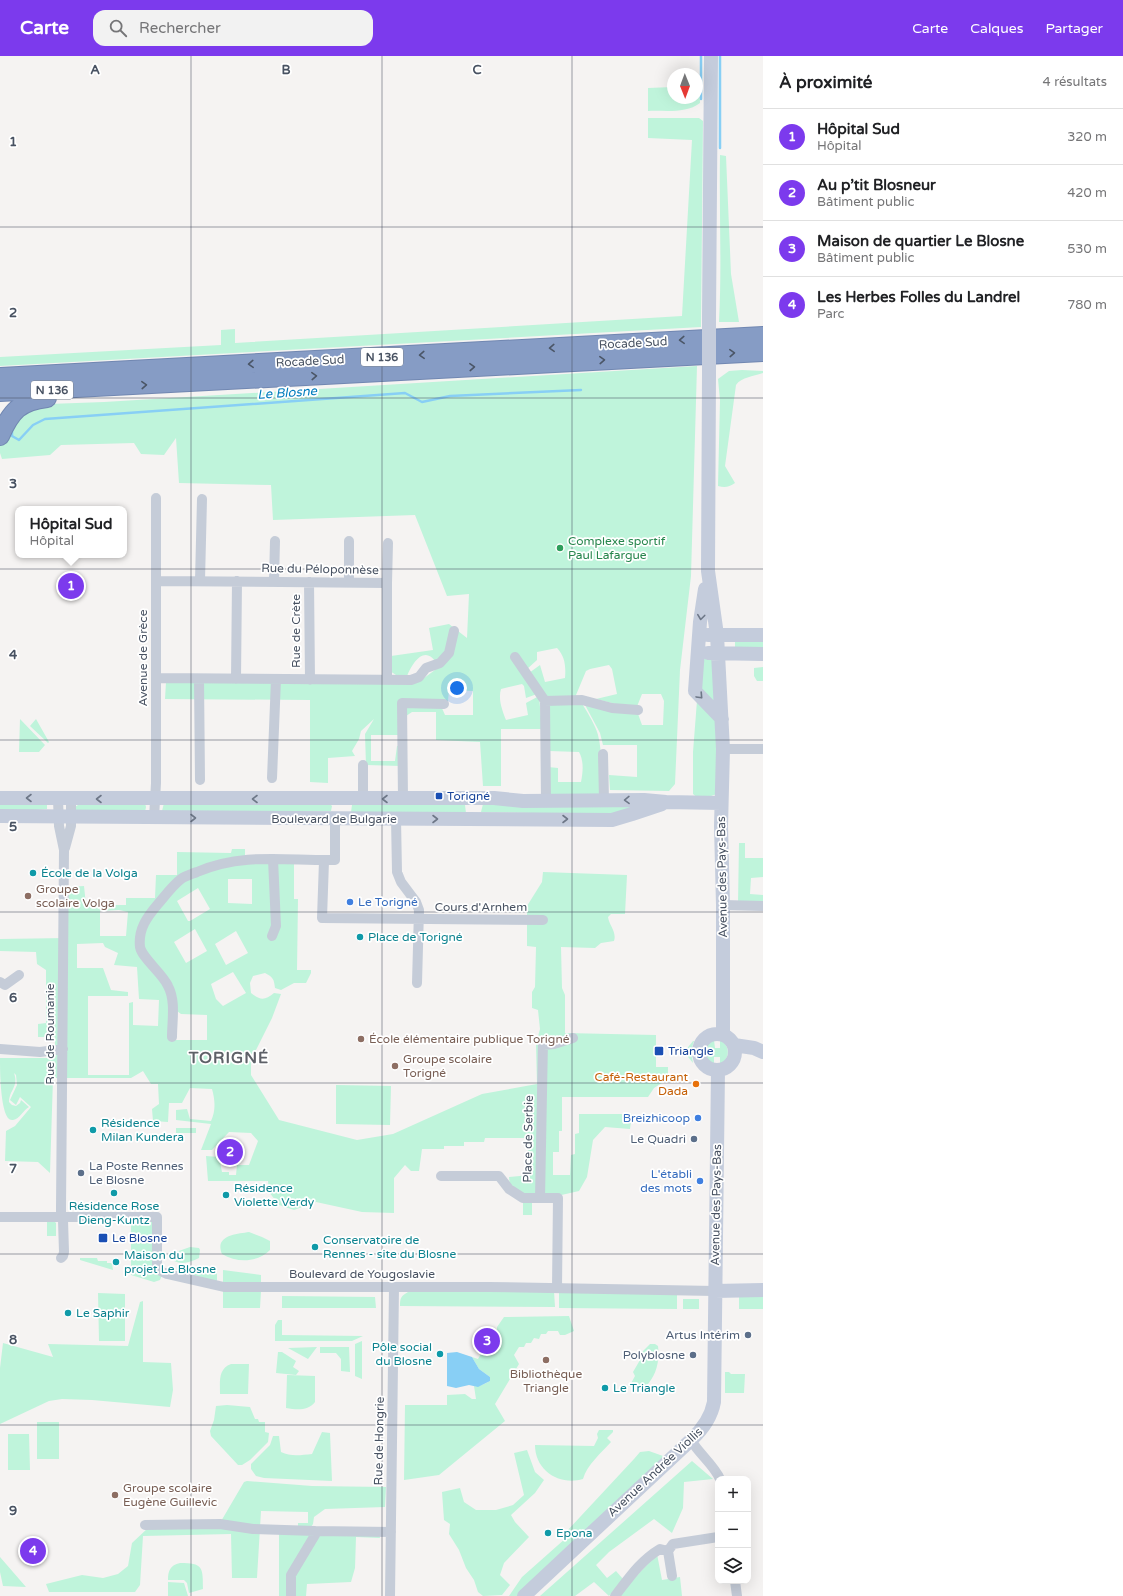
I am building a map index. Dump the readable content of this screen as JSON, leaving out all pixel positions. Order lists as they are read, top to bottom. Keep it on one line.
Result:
{"streets":{"highway":["Rocade Sud","N 136"],"main road":["Boulevard de Bulgarie","Avenue des Pays-Bas","Avenue Andrée Viollis"],"street":["Rue du Péloponnèse","Rue de Crète","Avenue de Grèce","Cours d'Arnhem","Rue de Roumanie","Place de Serbie","Boulevard de Yougoslavie","Rue de Hongrie"]},"crossings":[["Rue du Péloponnèse","Rue de Crète"],["Rue du Péloponnèse","Avenue de Grèce"],["Avenue de Grèce","Boulevard de Bulgarie"],["Boulevard de Bulgarie","Avenue des Pays-Bas"],["Boulevard de Bulgarie","Rue de Roumanie"],["Avenue des Pays-Bas","Boulevard de Yougoslavie"],["Avenue des Pays-Bas","Avenue Andrée Viollis"],["Rue de Roumanie","Boulevard de Yougoslavie"],["Place de Serbie","Boulevard de Yougoslavie"],["Boulevard de Yougoslavie","Rue de Hongrie"],["Boulevard de Yougoslavie","Avenue Andrée Viollis"]],"districts":["TORIGNÉ"],"water":["Le Blosne"],"places":{"other":["Complexe sportif Paul Lafargue","École de la Volga","Groupe scolaire Volga","Le Torigné","Place de Torigné","École élémentaire publique Torigné","Groupe scolaire Torigné","Café-Restaurant Dada","Breizhicoop","Résidence Milan Kundera","Le Quadri","La Poste Rennes Le Blosne","L'établi des mots","Résidence Rose Dieng-Kuntz","Résidence Violette Verdy","Conservatoire de Rennes - site du Blosne","Maison du projet Le Blosne","Le Saphir","Artus Intérim","Pôle social du Blosne","Polyblosne","Bibliothèque Triangle","Le Triangle","Groupe scolaire Eugène Guillevic","Epona"],"transit":["Torigné","Triangle","Le Blosne"]},"north":"bottom","page":{"header":"Carte","search":"Rechercher","nav":["Carte","Calques","Partager"],"heading":["À proximité","4 résultats"],"list":[{"mark":"1","name":"Hôpital Sud","note":"Hôpital","value":"320 m"},{"mark":"2","name":"Au p’tit Blosneur","note":"Bâtiment public","value":"420 m"},{"mark":"3","name":"Maison de quartier Le Blosne","note":"Bâtiment public","value":"530 m"},{"mark":"4","name":"Les Herbes Folles du Landrel","note":"Parc","value":"780 m"}],"popup":["Hôpital Sud","Hôpital"],"pins":["1","2","3","4"],"map_buttons":["+","−"]},"grid":{"columns":["A","B","C"],"rows":["1","2","3","4","5","6","7","8","9"]}}
